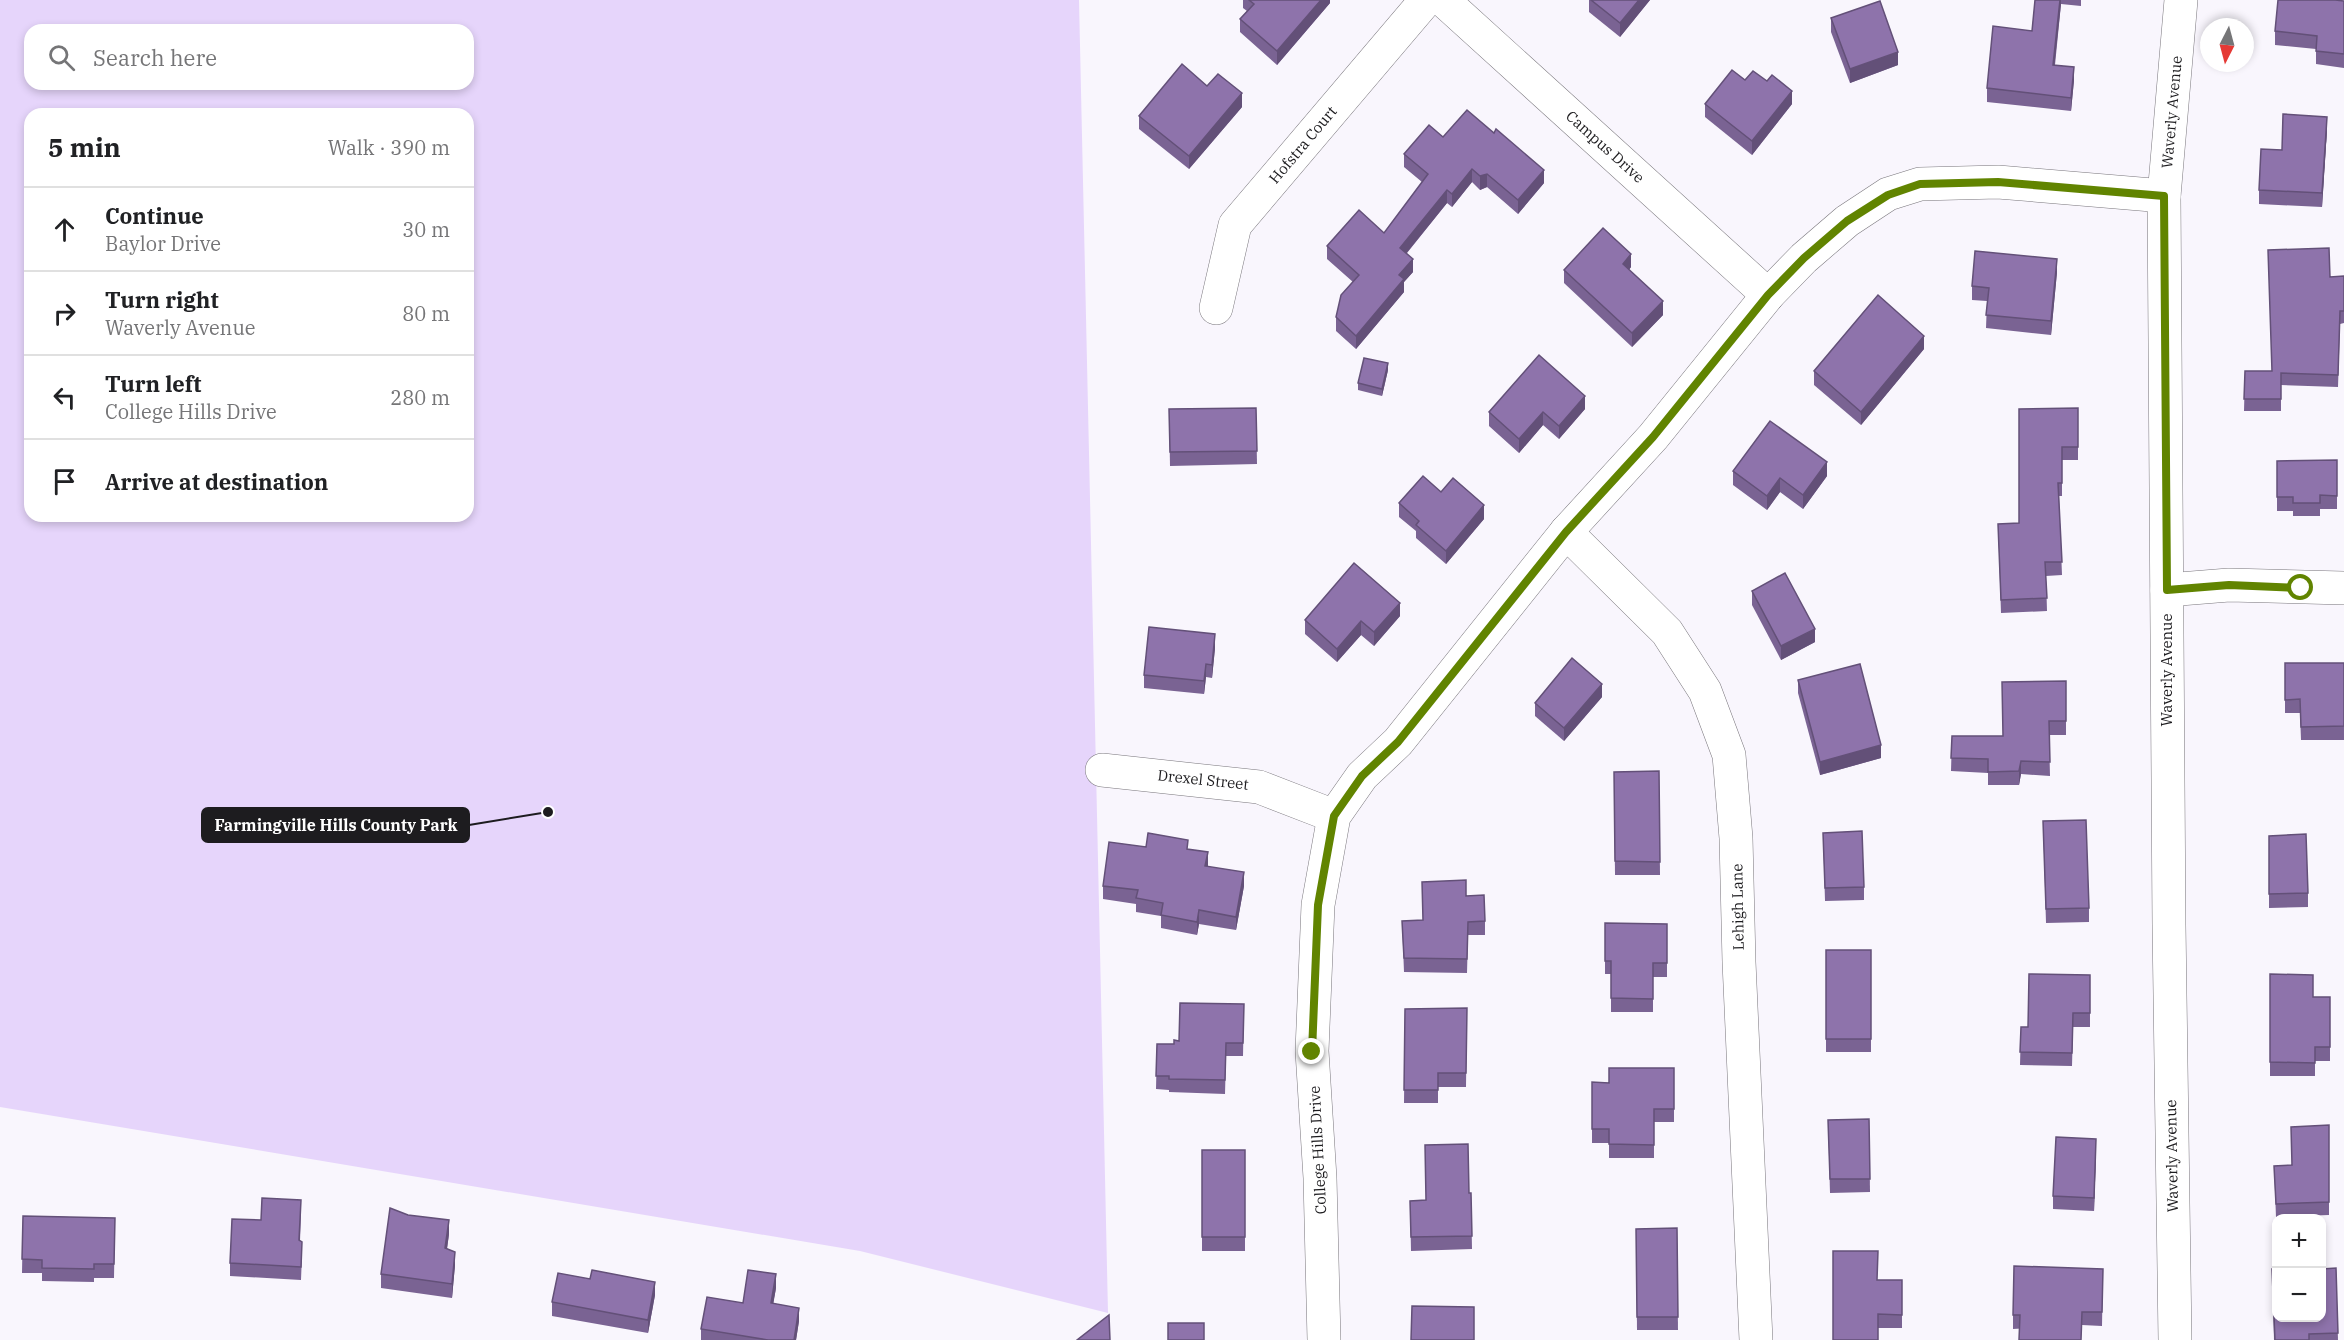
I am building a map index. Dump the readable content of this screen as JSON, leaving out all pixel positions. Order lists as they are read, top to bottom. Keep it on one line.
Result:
{"streets":{"street":["Waverly Avenue","Hofstra Court","Campus Drive","Drexel Street","Lehigh Lane","College Hills Drive"]},"crossings":[["Waverly Avenue","College Hills Drive"],["Campus Drive","College Hills Drive"],["Drexel Street","College Hills Drive"],["Lehigh Lane","College Hills Drive"]],"places":["Farmingville Hills County Park"],"north":"bottom","page":{"search":"Search here","heading":["5 min","Walk · 390 m"],"list":[["Continue","Baylor Drive","30 m"],["Turn right","Waverly Avenue","80 m"],["Turn left","College Hills Drive","280 m"],"Arrive at destination"],"map_buttons":["+","−"]}}
